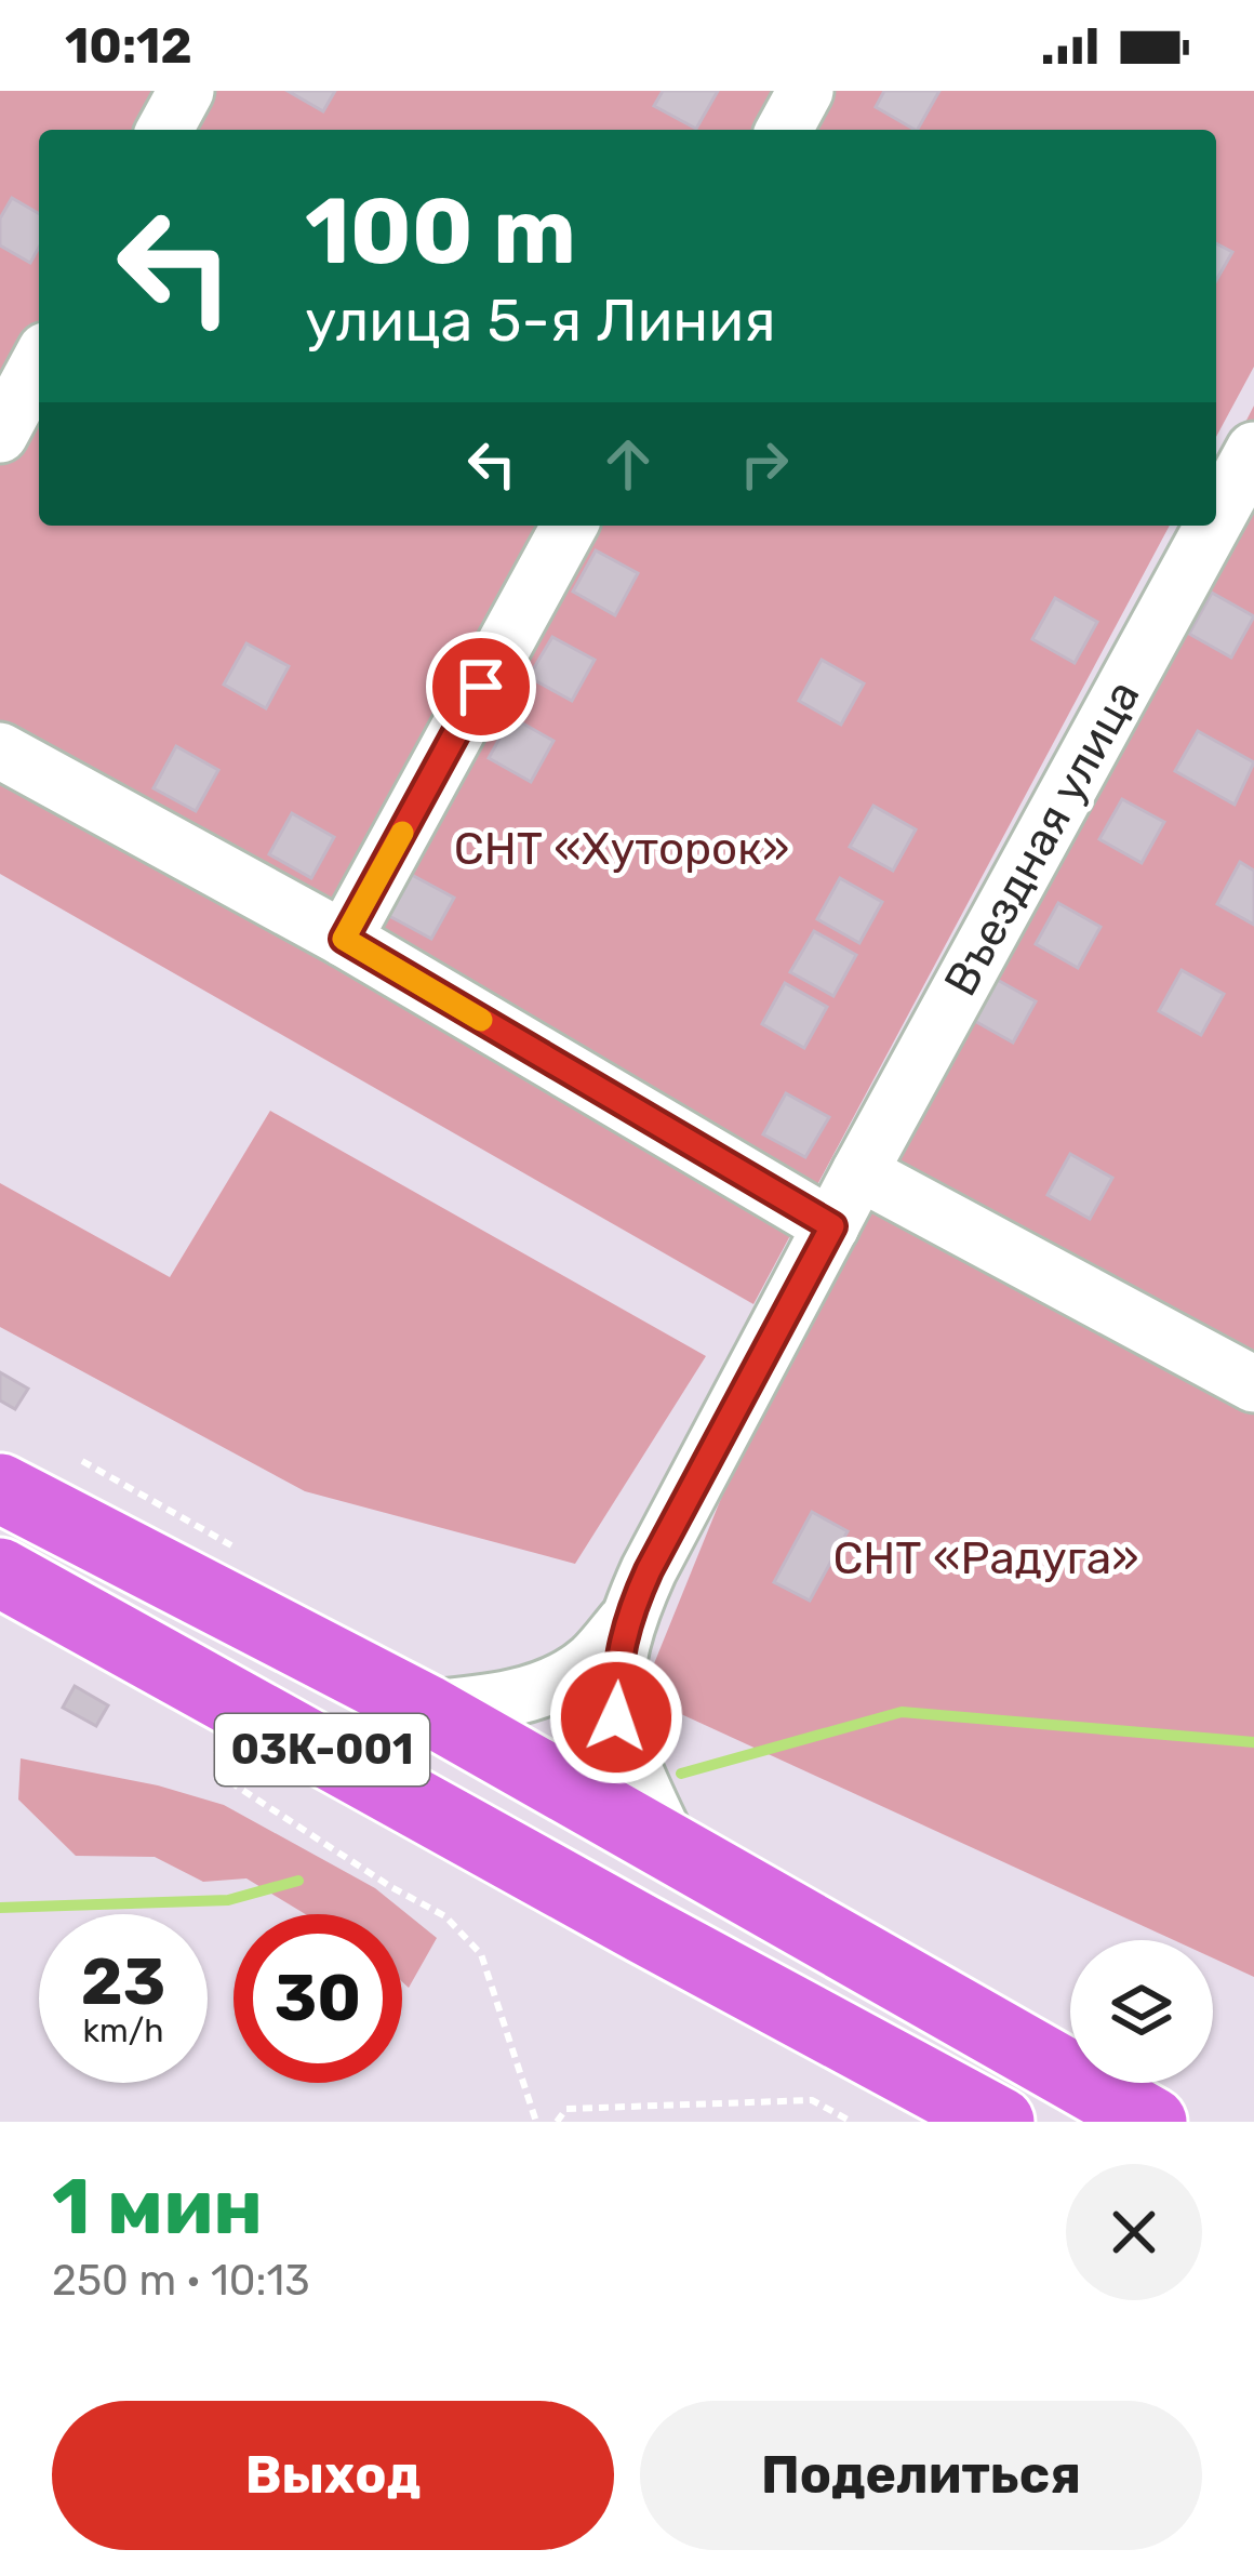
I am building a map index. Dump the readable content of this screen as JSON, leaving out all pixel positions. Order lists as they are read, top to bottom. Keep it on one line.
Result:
{"streets":{"main road":["03К-001"],"street":["Въездная улица"]},"parks":["СНТ «Хуторок»","СНТ «Радуга»"],"page":{"status":"10:12","turn":["100 m","улица 5-я Линия"],"speed":"23 km/h","limit":"30","heading":["1 мин","250 m · 10:13"],"buttons":["Выход","Поделиться"]}}
